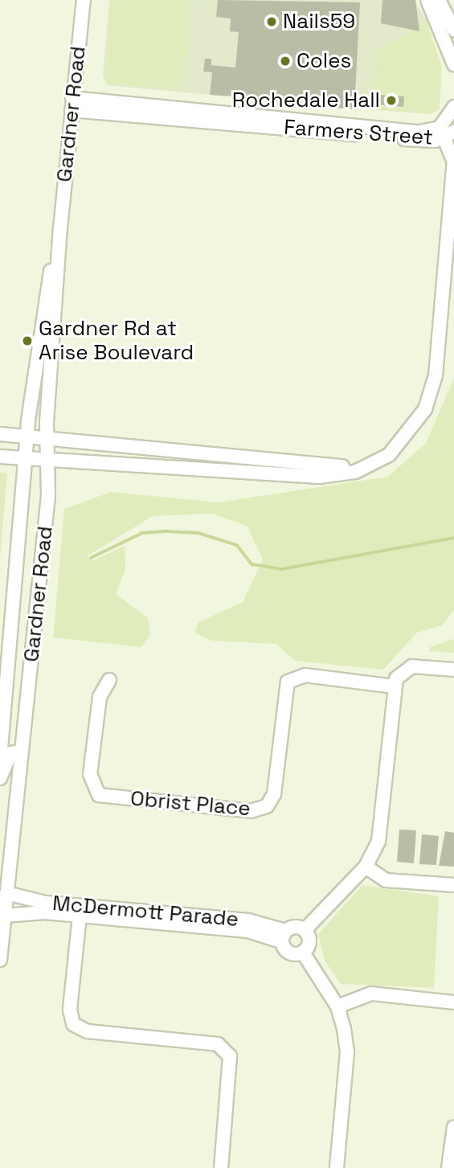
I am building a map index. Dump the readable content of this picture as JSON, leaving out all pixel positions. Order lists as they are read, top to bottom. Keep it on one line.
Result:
{"streets":{"street":["Gardner Road","Farmers Street","Obrist Place","McDermott Parade"]},"crossings":[["Gardner Road","Farmers Street"],["Gardner Road","McDermott Parade"]],"places":["Nails59","Coles","Rochedale Hall","Gardner Rd at Arise Boulevard"]}
